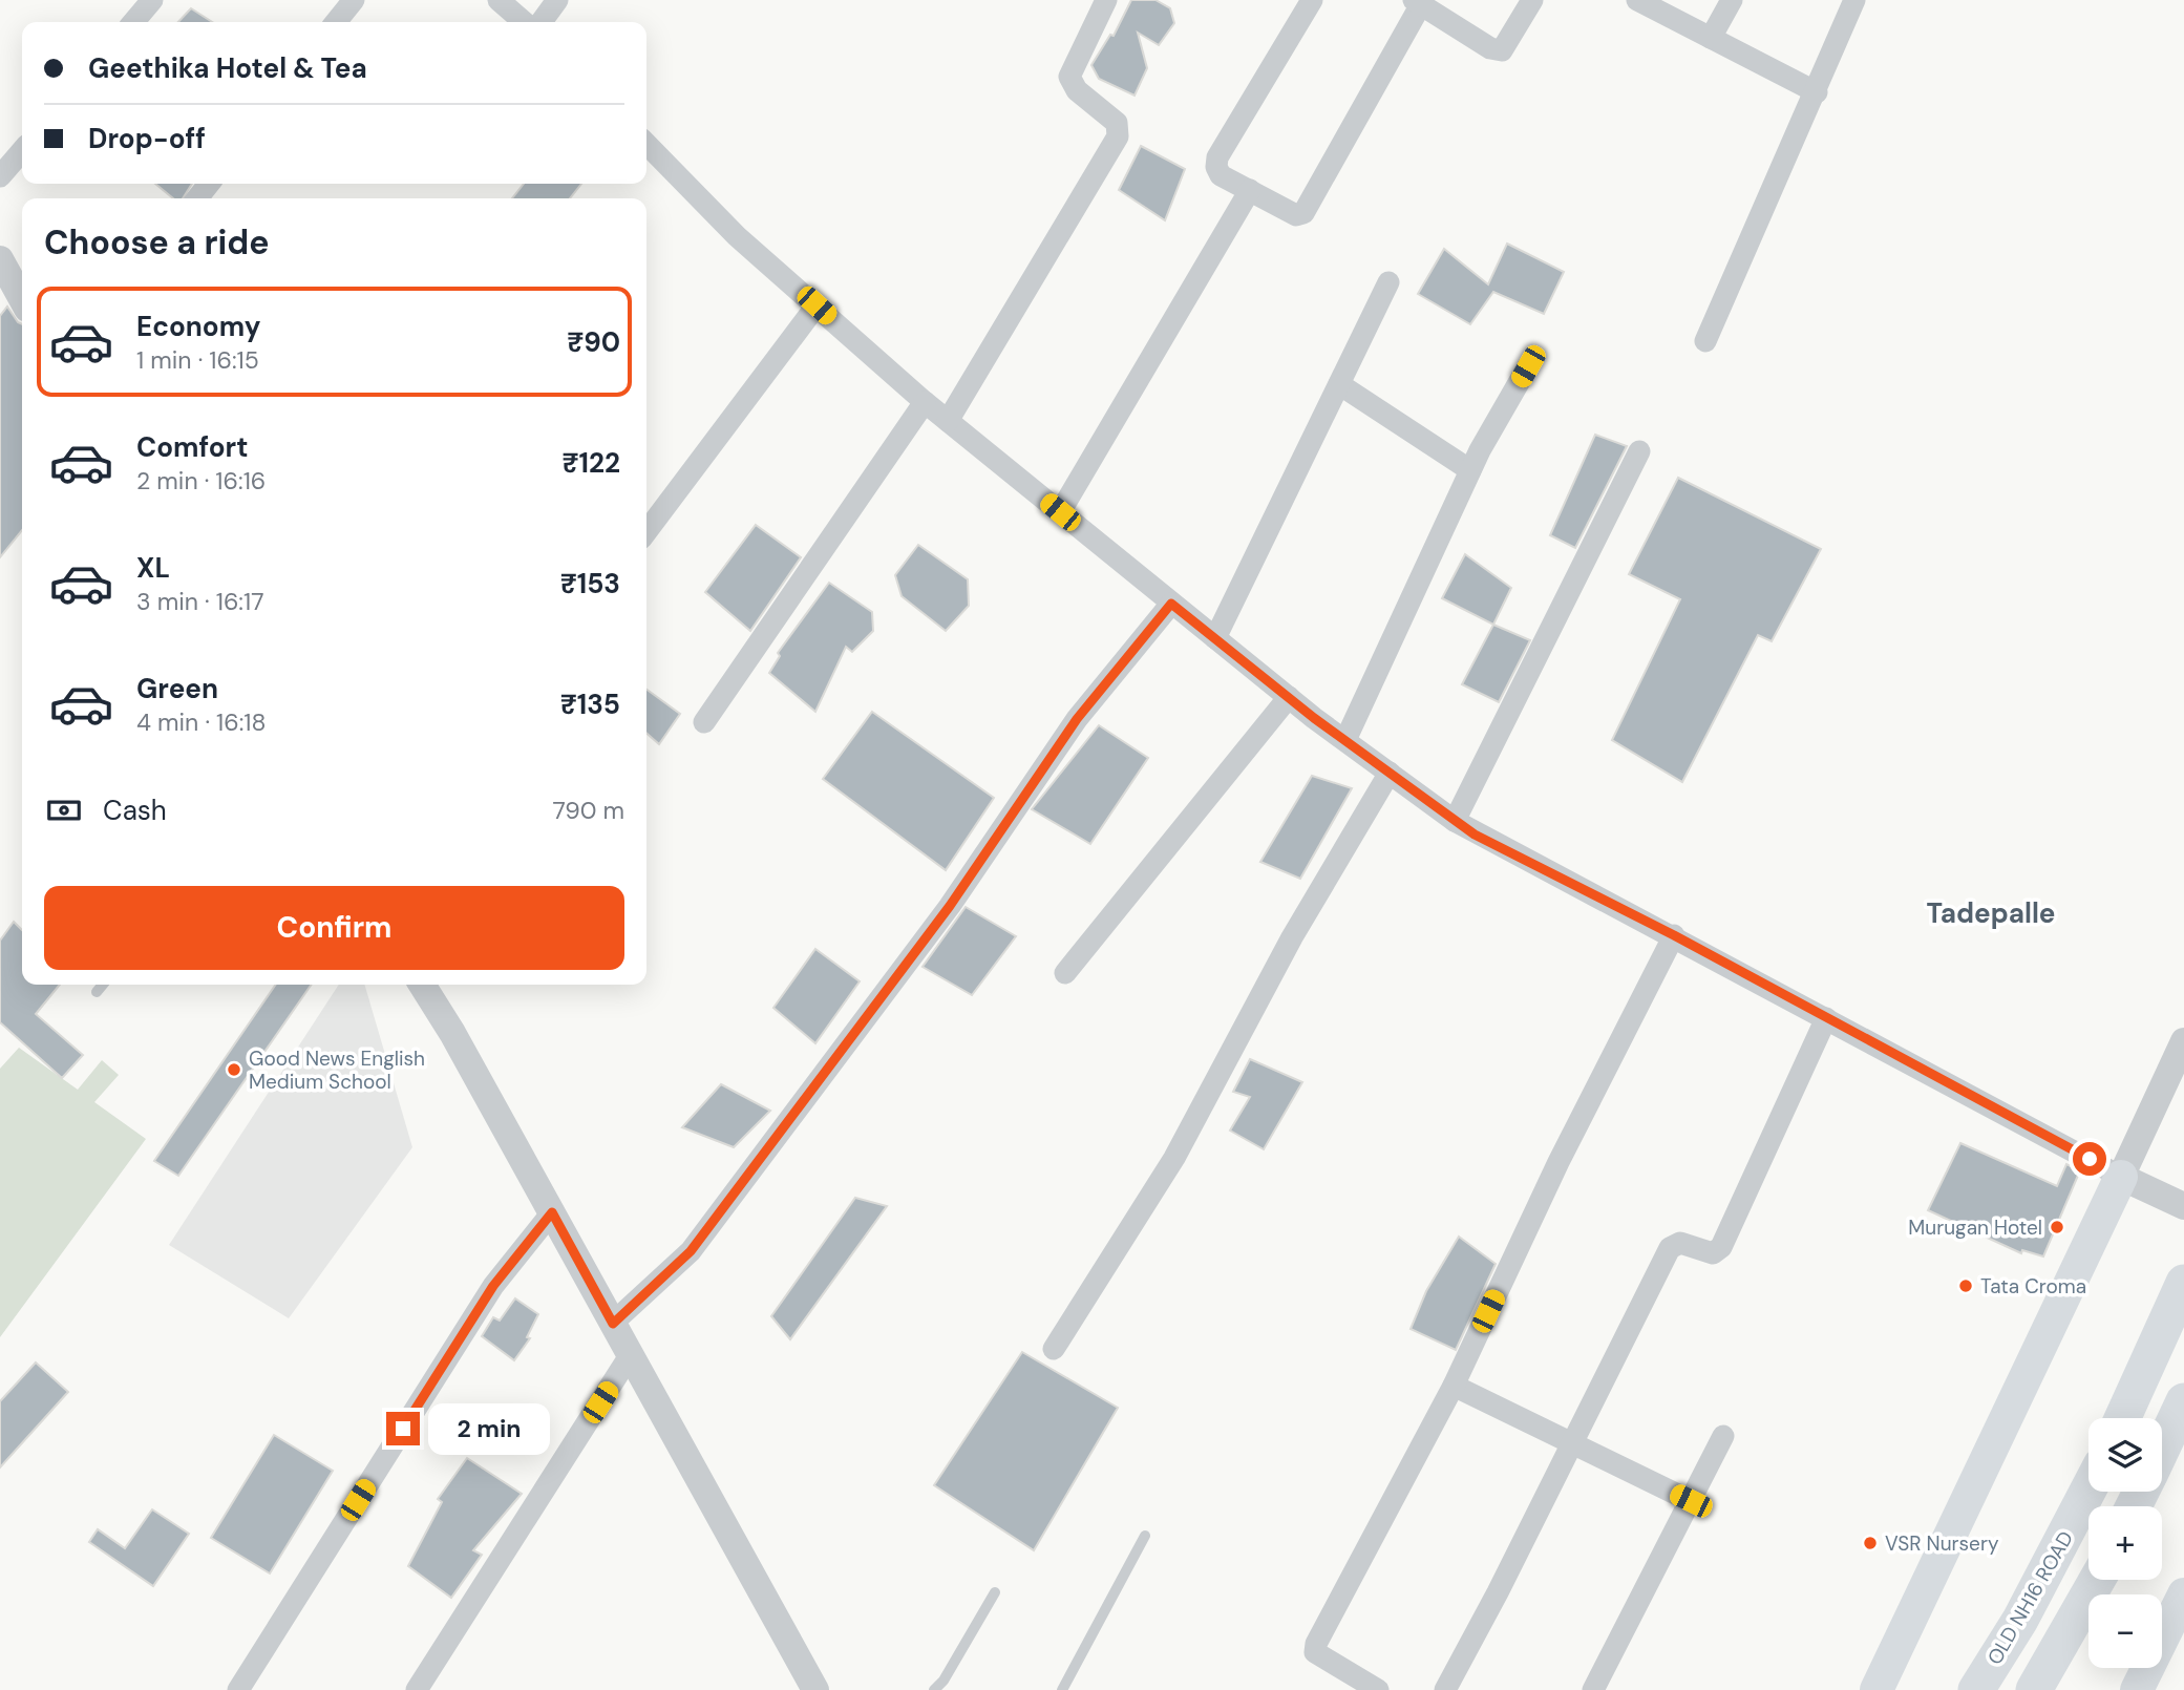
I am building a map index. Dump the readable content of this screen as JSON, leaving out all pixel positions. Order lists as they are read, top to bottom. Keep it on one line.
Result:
{"streets":{"main road":["OLD NH16 ROAD"]},"districts":["Tadepalle"],"places":["Good News English Medium School","Murugan Hotel","Tata Croma","VSR Nursery"],"page":{"banner":["Geethika Hotel & Tea","Drop-off"],"heading":"Choose a ride","list":[{"name":"Economy","note":"1 min · 16:15","value":"₹90"},{"name":"Comfort","note":"2 min · 16:16","value":"₹122"},{"name":"XL","note":"3 min · 16:17","value":"₹153"},{"name":"Green","note":"4 min · 16:18","value":"₹135"}],"pay":["Cash","790 m"],"buttons":"Confirm","bubble":"2 min","map_buttons":["+","−"]}}
